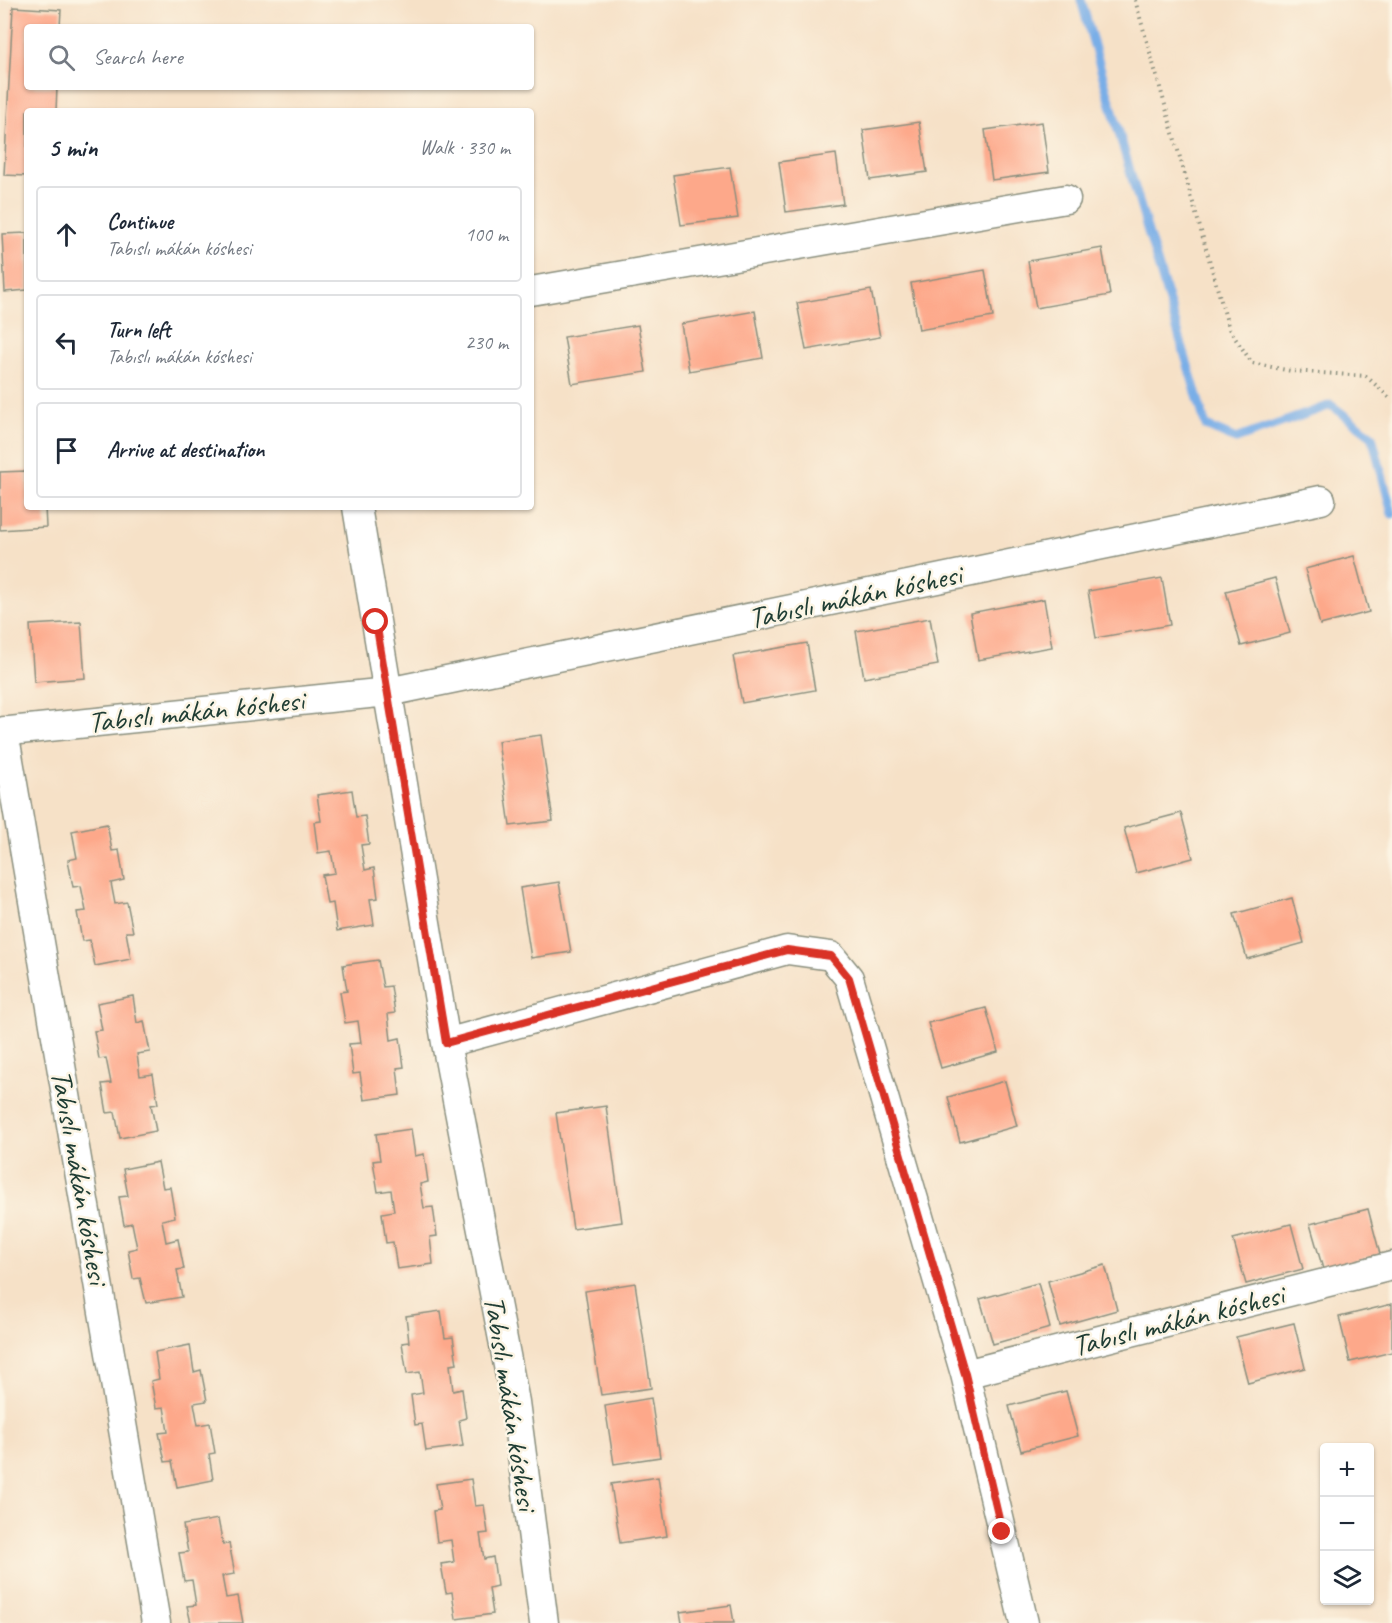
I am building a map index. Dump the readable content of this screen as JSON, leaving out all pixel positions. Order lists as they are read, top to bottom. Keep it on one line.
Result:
{"streets":{"street":["Tabıslı mákán kóshesi"]},"page":{"search":"Search here","heading":["5 min","Walk · 330 m"],"list":[["Continue","Tabıslı mákán kóshesi","100 m"],["Turn left","Tabıslı mákán kóshesi","230 m"],"Arrive at destination"],"map_buttons":["+","−"]}}
